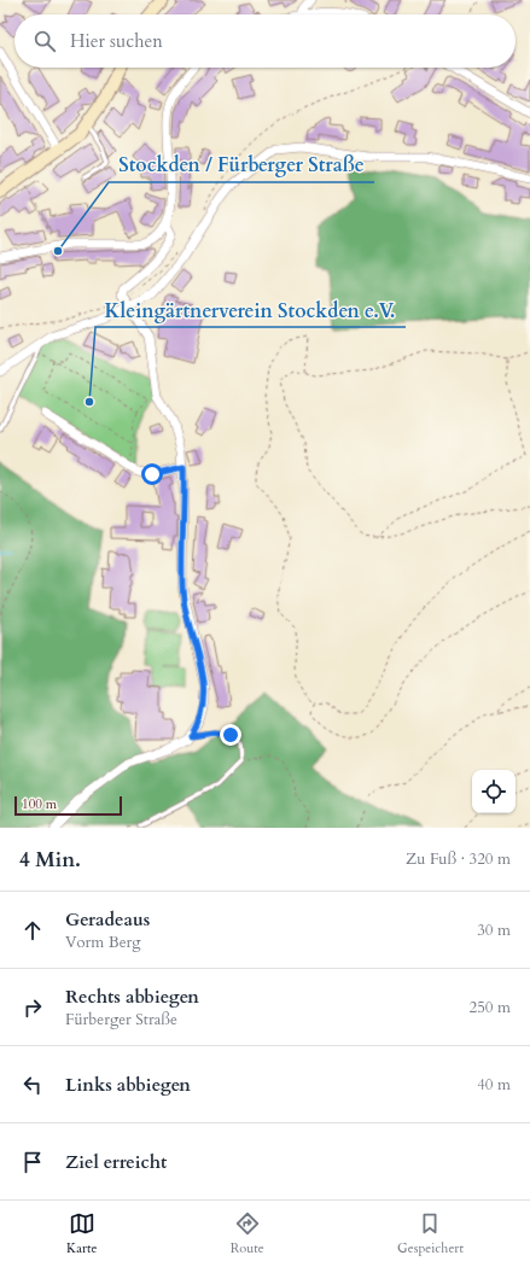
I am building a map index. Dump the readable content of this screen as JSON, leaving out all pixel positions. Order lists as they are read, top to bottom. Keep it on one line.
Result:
{"places":["Stockden / Fürberger Straße","Kleingärtnerverein Stockden e.V."],"scale_bar":"100 m","page":{"search":"Hier suchen","scale":"100 m","heading":["4 Min.","Zu Fuß · 320 m"],"list":[["Geradeaus","Vorm Berg","30 m"],["Rechts abbiegen","Fürberger Straße","250 m"],["Links abbiegen","40 m"],"Ziel erreicht"],"nav":["Karte","Route","Gespeichert"]}}
